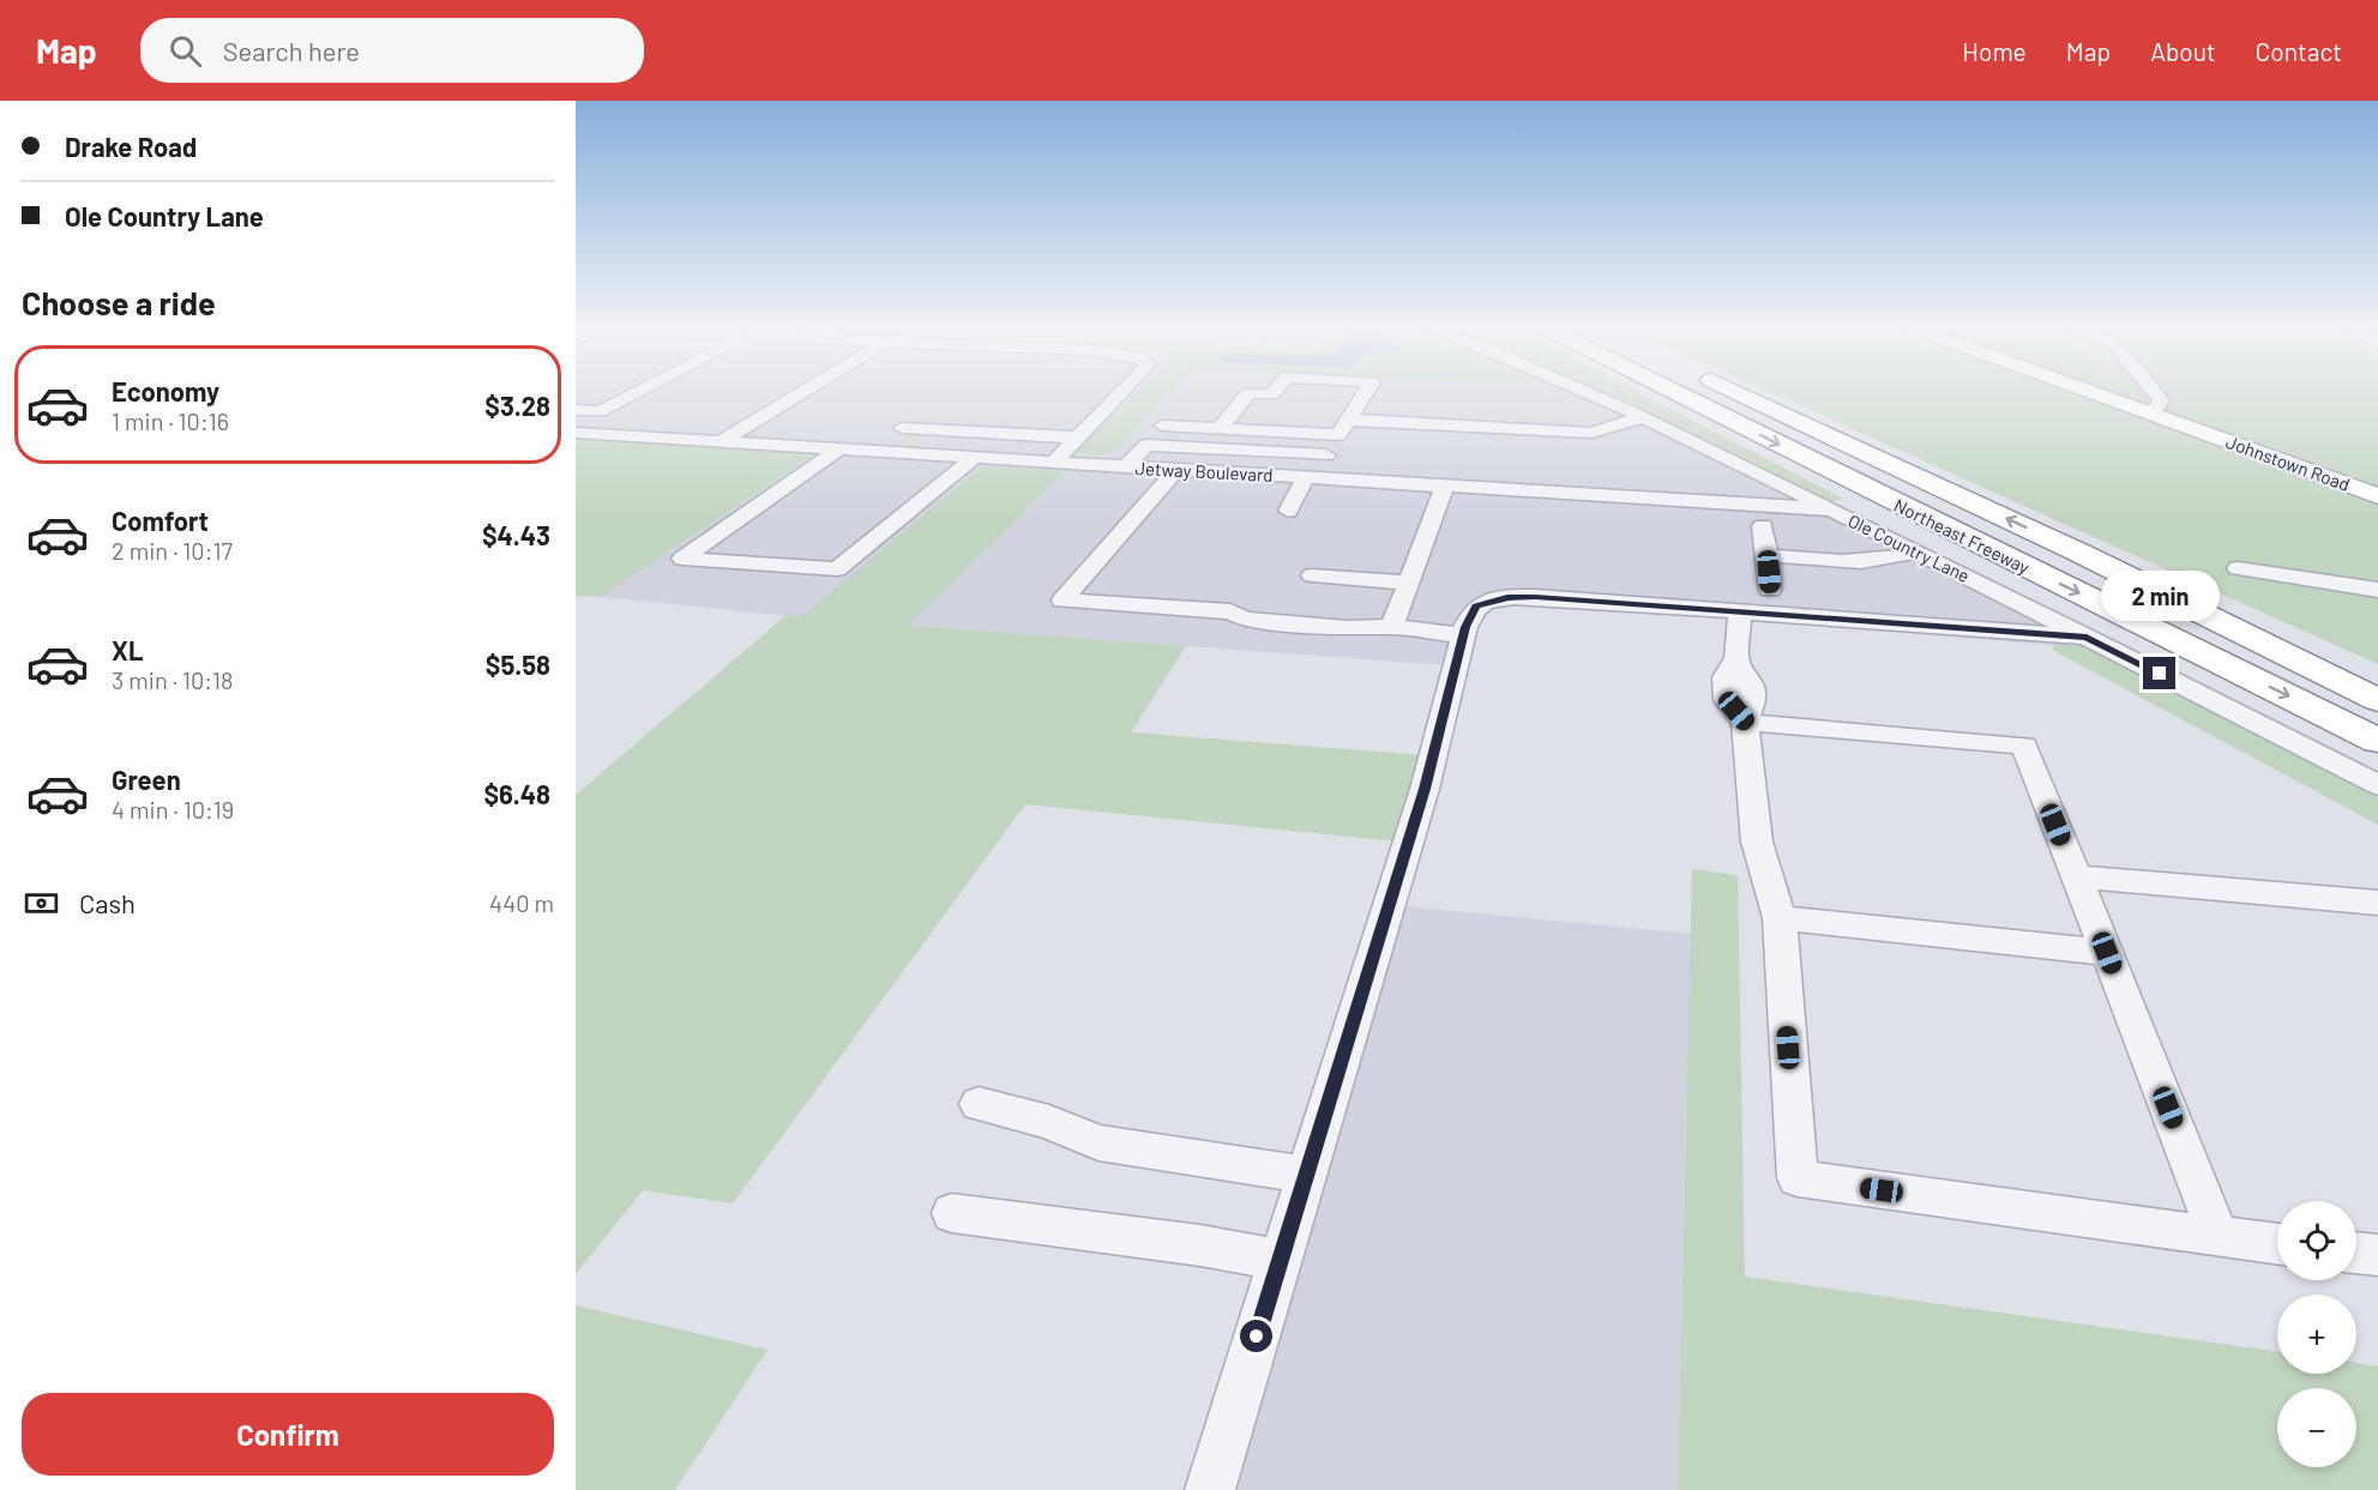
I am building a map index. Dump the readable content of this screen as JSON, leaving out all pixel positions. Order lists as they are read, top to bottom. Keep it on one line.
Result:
{"streets":{"highway":["Northeast Freeway"],"main road":["Johnstown Road"],"street":["Jetway Boulevard","Ole Country Lane"]},"crossings":[["Jetway Boulevard","Ole Country Lane"]],"page":{"header":"Map","search":"Search here","nav":["Home","Map","About","Contact"],"banner":["Drake Road","Ole Country Lane"],"heading":"Choose a ride","list":[{"name":"Economy","note":"1 min · 10:16","value":"$3.28"},{"name":"Comfort","note":"2 min · 10:17","value":"$4.43"},{"name":"XL","note":"3 min · 10:18","value":"$5.58"},{"name":"Green","note":"4 min · 10:19","value":"$6.48"}],"bubble":"2 min","pay":["Cash","440 m"],"map_buttons":["+","−"],"buttons":"Confirm"}}
